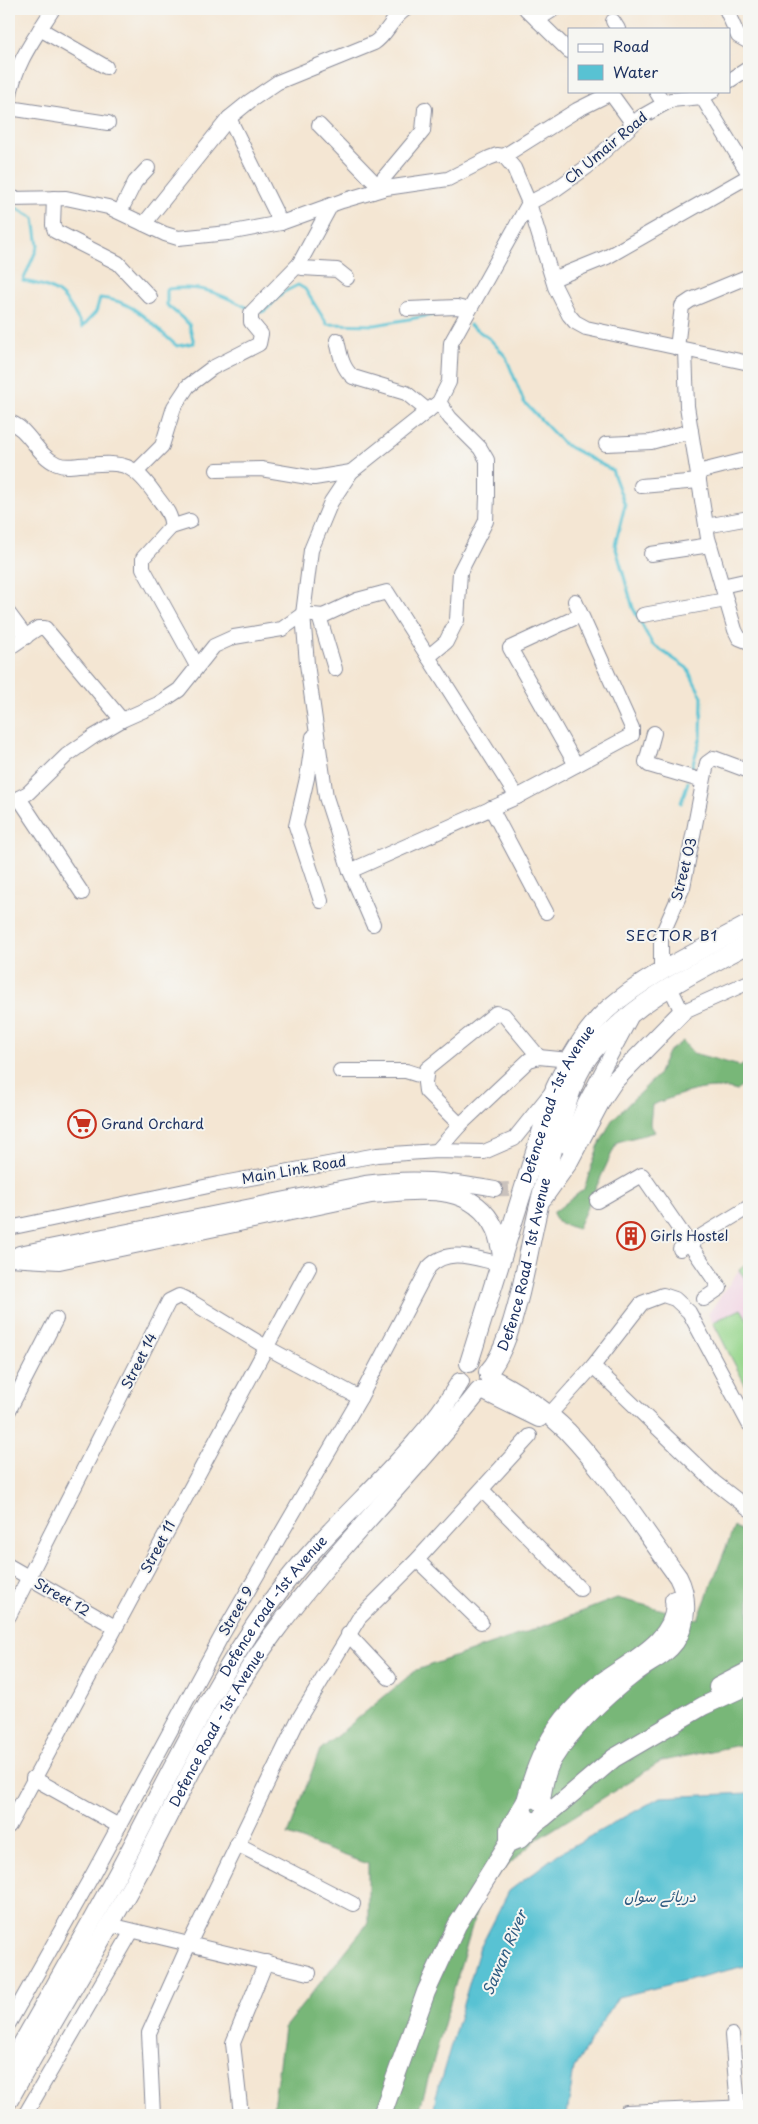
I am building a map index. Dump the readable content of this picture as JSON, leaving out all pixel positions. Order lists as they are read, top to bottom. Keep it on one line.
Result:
{"streets":{"main road":["Defence road -1st Avenue","Defence Road - 1st Avenue"],"street":["Ch Umair Road","Street 03","Main Link Road","Street 14","Street 11","Street 12","Street 9"]},"crossings":[["Street 03","Defence road -1st Avenue"],["Street 03","Defence Road - 1st Avenue"],["Defence road -1st Avenue","Main Link Road"],["Defence road -1st Avenue","Defence Road - 1st Avenue"],["Defence road -1st Avenue","Street 9"],["Street 14","Street 11"],["Street 14","Street 12"],["Street 14","Street 9"],["Street 11","Street 12"]],"districts":["SECTOR B1"],"water":["دریائے سواں","Sawan River"],"places":{"supermarket":["Grand Orchard"],"building":["Girls Hostel"]},"legend":["Road","Water"]}
